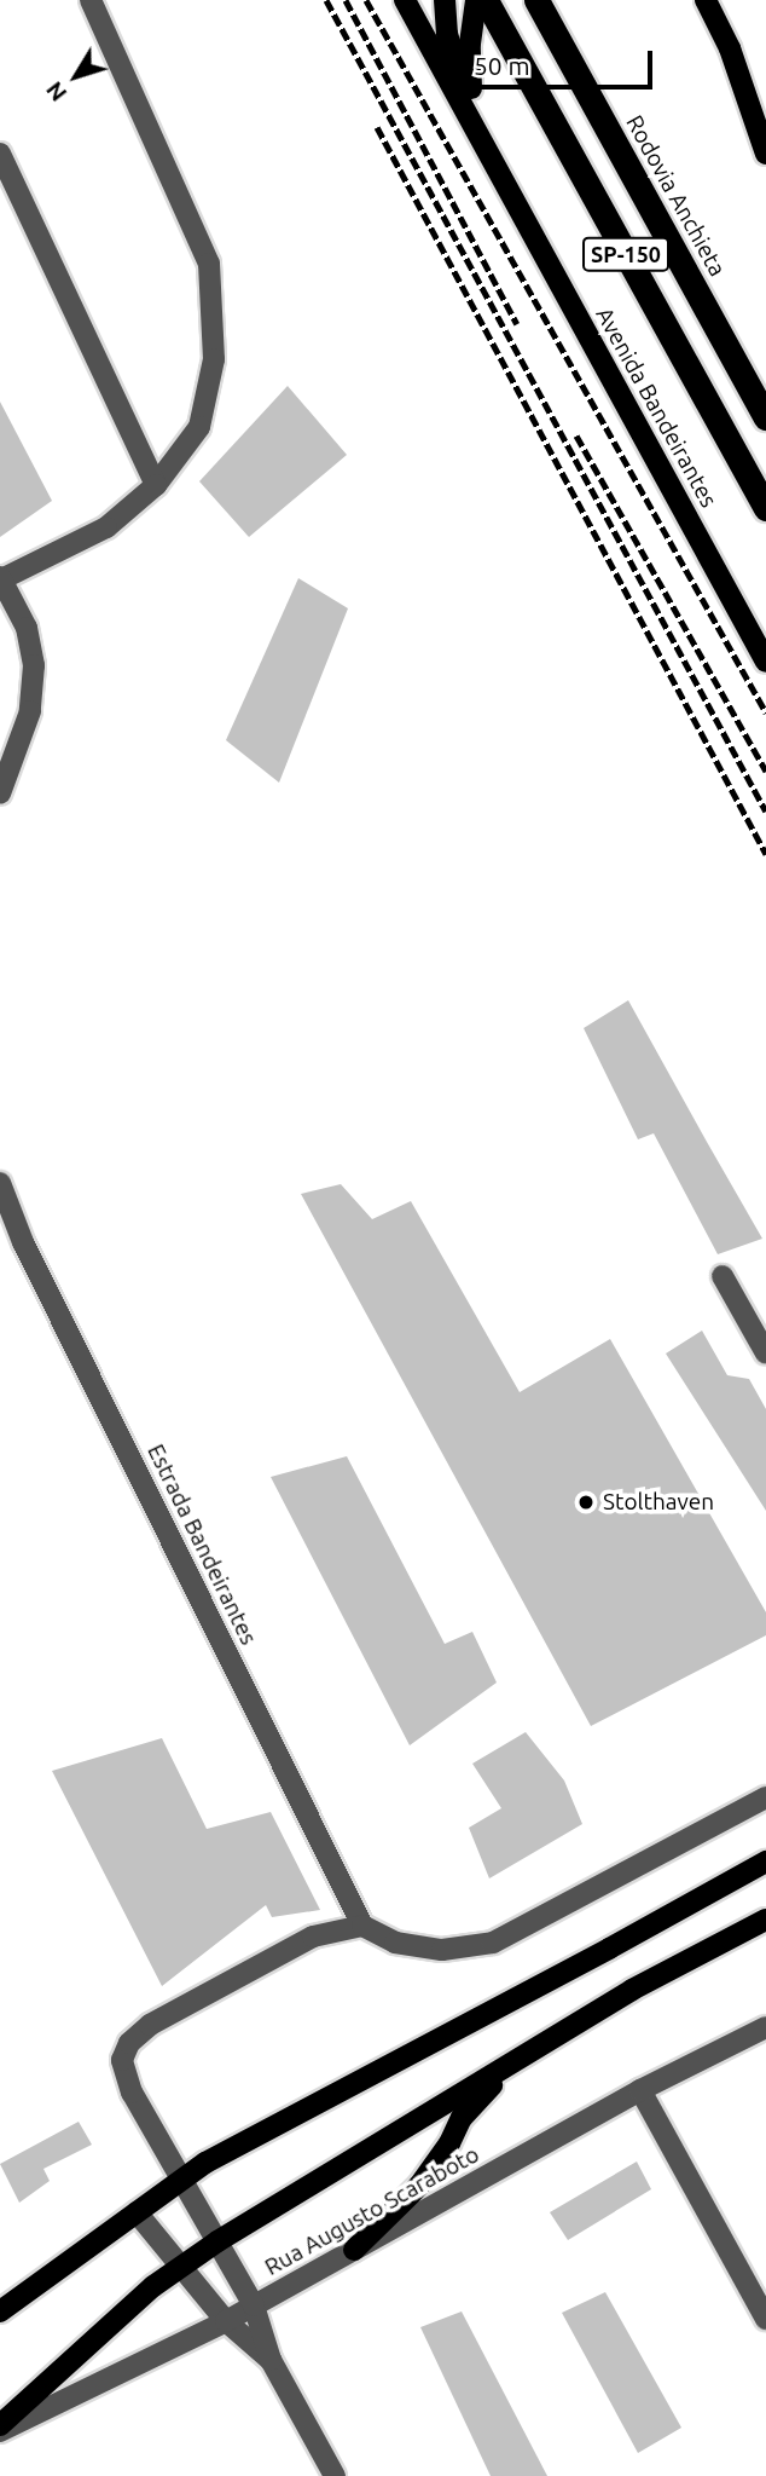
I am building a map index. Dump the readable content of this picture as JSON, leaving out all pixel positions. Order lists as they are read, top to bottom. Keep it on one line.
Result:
{"streets":{"highway":["Rodovia Anchieta","SP-150"],"main road":["Avenida Bandeirantes","Rua Augusto Scaraboto"],"street":["Estrada Bandeirantes"]},"places":["Stolthaven"],"scale_bar":"50 m","north":"bottom left"}
